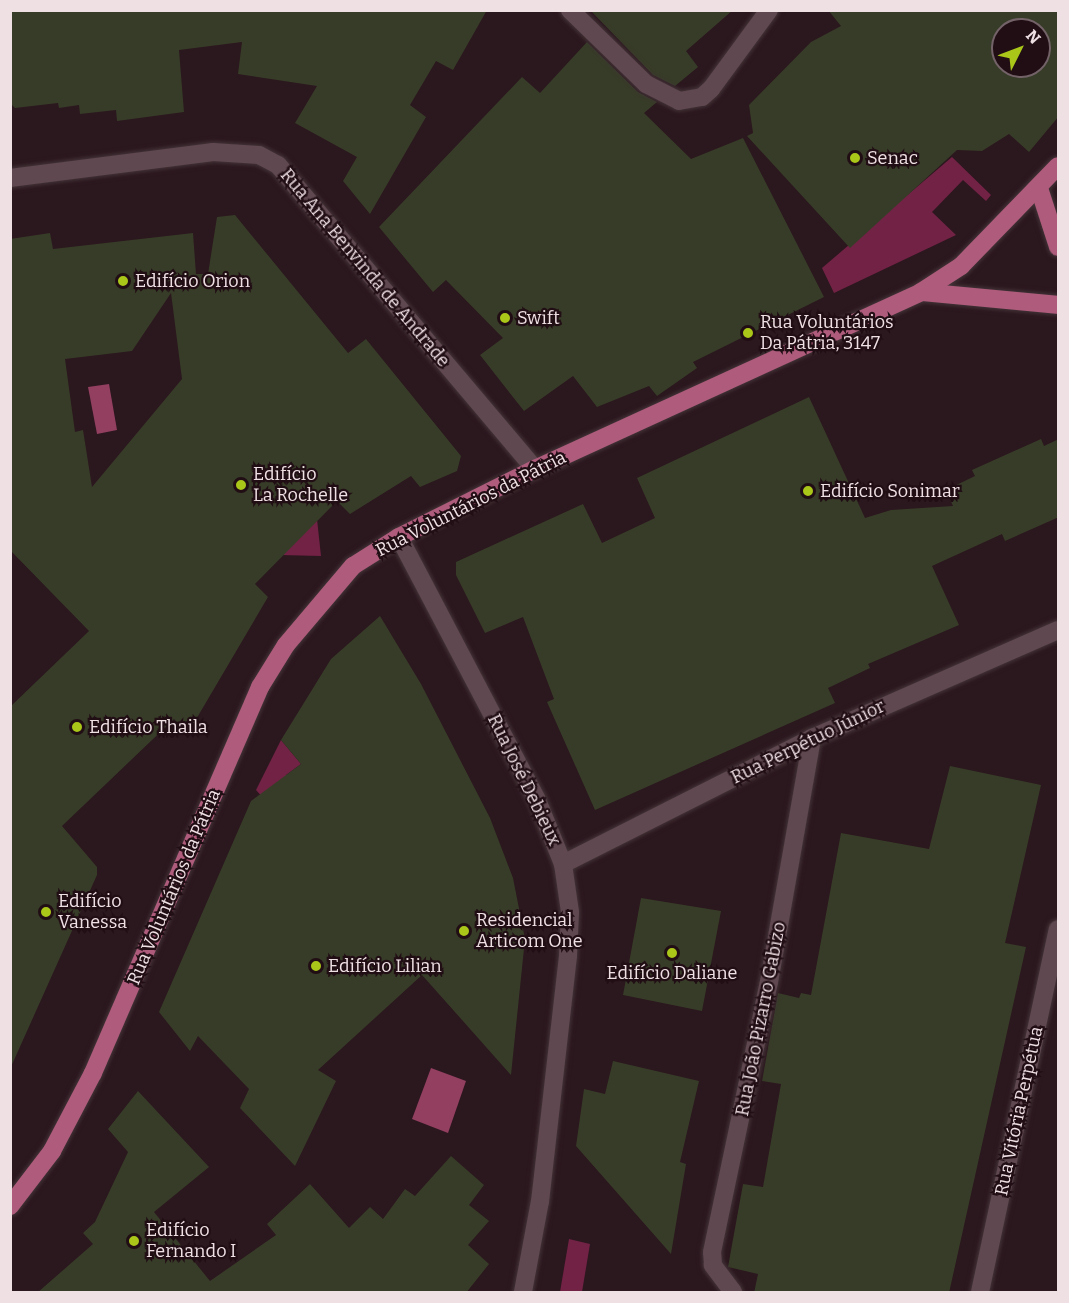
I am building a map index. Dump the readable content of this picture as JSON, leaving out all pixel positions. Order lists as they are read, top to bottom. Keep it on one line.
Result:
{"streets":{"main road":["Rua Voluntários da Pátria"],"street":["Rua Ana Benvinda de Andrade","Rua Perpétuo Júnior","Rua José Debieux","Rua João Pizarro Gabizo","Rua Vitória Perpétua"]},"crossings":[["Rua Ana Benvinda de Andrade","Rua Voluntários da Pátria"],["Rua Voluntários da Pátria","Rua José Debieux"],["Rua Perpétuo Júnior","Rua José Debieux"],["Rua Perpétuo Júnior","Rua João Pizarro Gabizo"]],"places":["Senac","Edifício Orion","Swift","Rua Voluntários Da Pátria, 3147","Edifício La Rochelle","Edifício Sonimar","Edifício Thaila","Edifício Vanessa","Residencial Articom One","Edifício Daliane","Edifício Lilian","Edifício Fernando I"],"north":"top right"}
